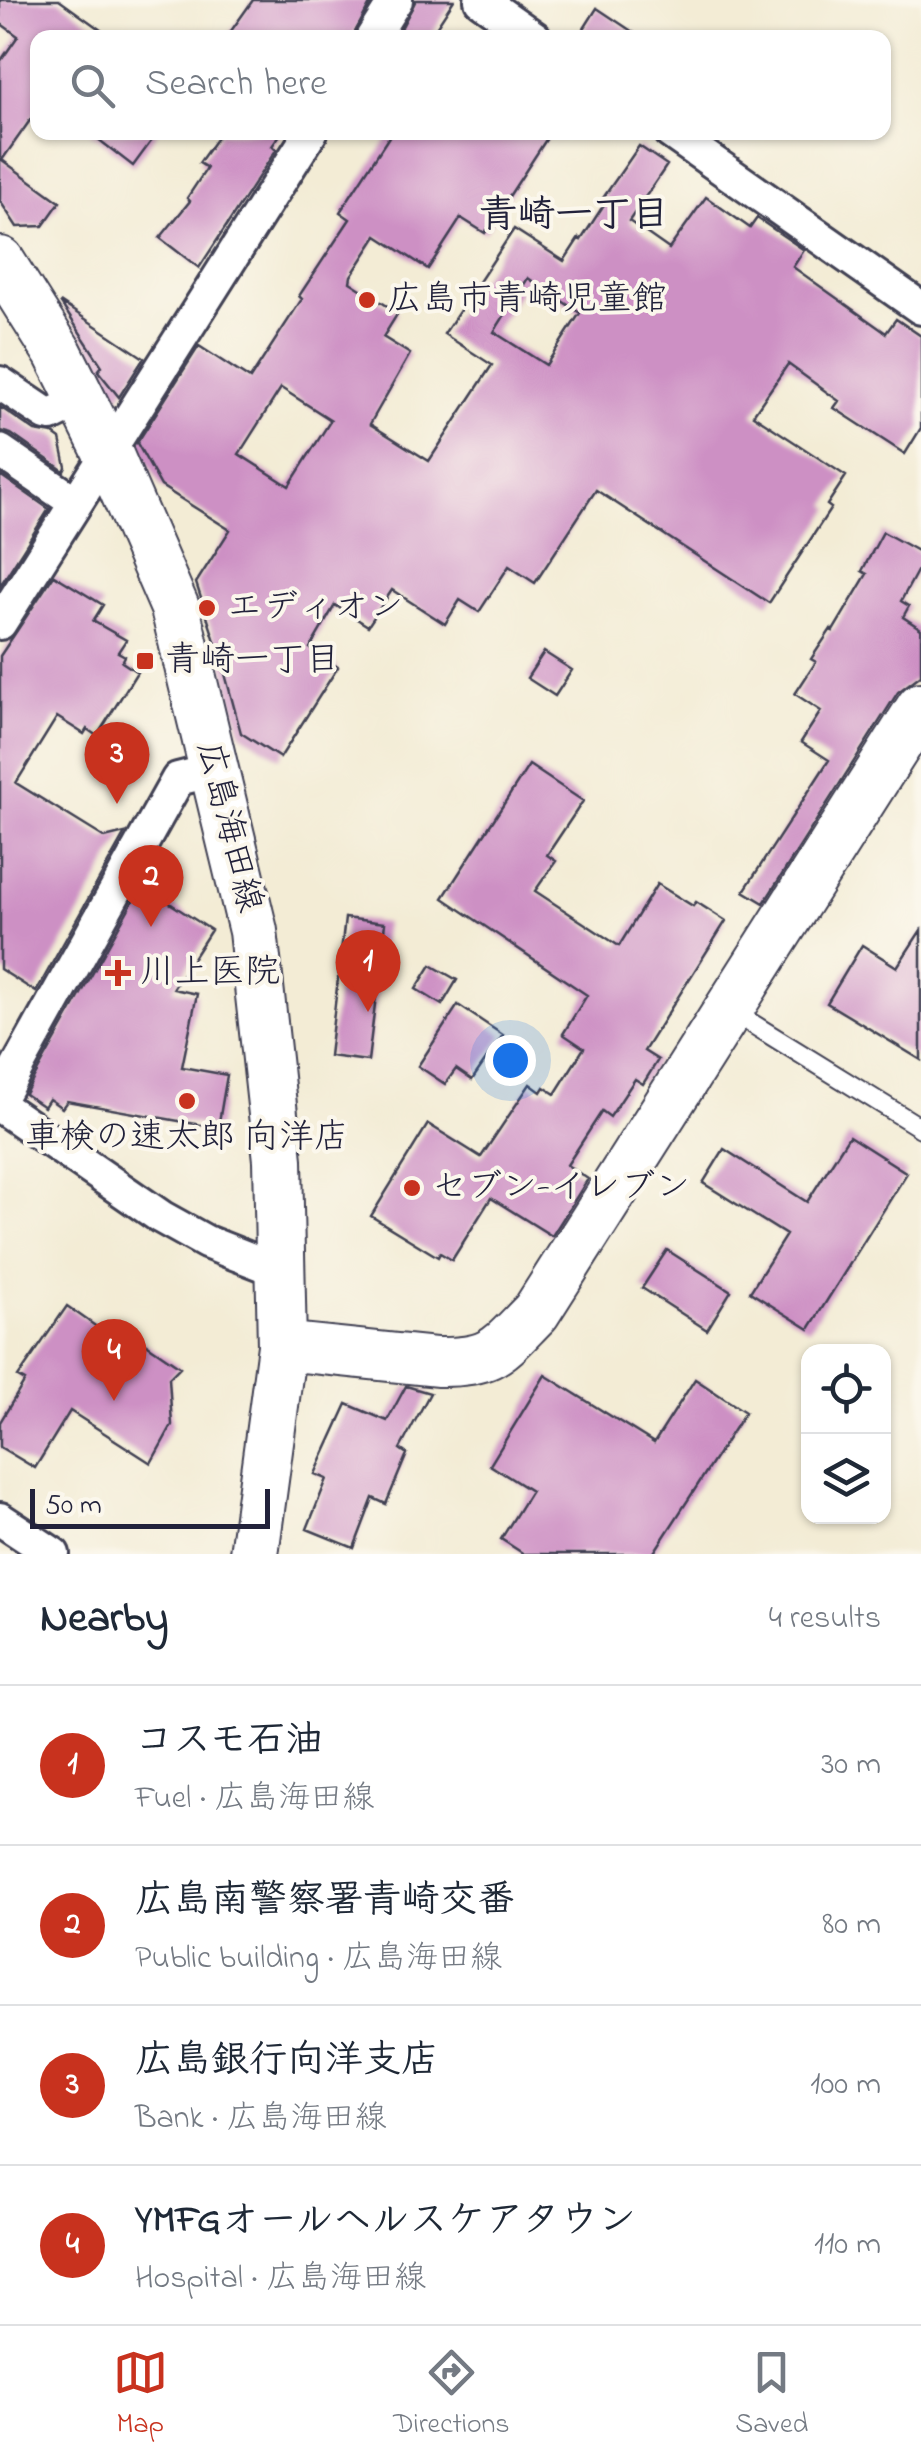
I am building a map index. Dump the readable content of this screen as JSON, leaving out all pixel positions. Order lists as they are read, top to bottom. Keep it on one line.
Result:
{"streets":{"main road":["広島海田線"]},"districts":["青崎一丁目"],"places":{"other":["広島市青崎児童館","エディオン","車検の速太郎 向洋店","セブン-イレブン"],"transit":["青崎一丁目"],"health":["川上医院"]},"scale_bar":"50 m","page":{"search":"Search here","pins":["3","2","1","4"],"scale":"50 m","heading":["Nearby","4 results"],"list":[{"mark":"1","name":"コスモ石油","note":"Fuel · 広島海田線","value":"30 m"},{"mark":"2","name":"広島南警察署青崎交番","note":"Public building · 広島海田線","value":"80 m"},{"mark":"3","name":"広島銀行向洋支店","note":"Bank · 広島海田線","value":"100 m"},{"mark":"4","name":"YMFGオールヘルスケアタウン","note":"Hospital · 広島海田線","value":"110 m"}],"nav":["Map","Directions","Saved"]}}
